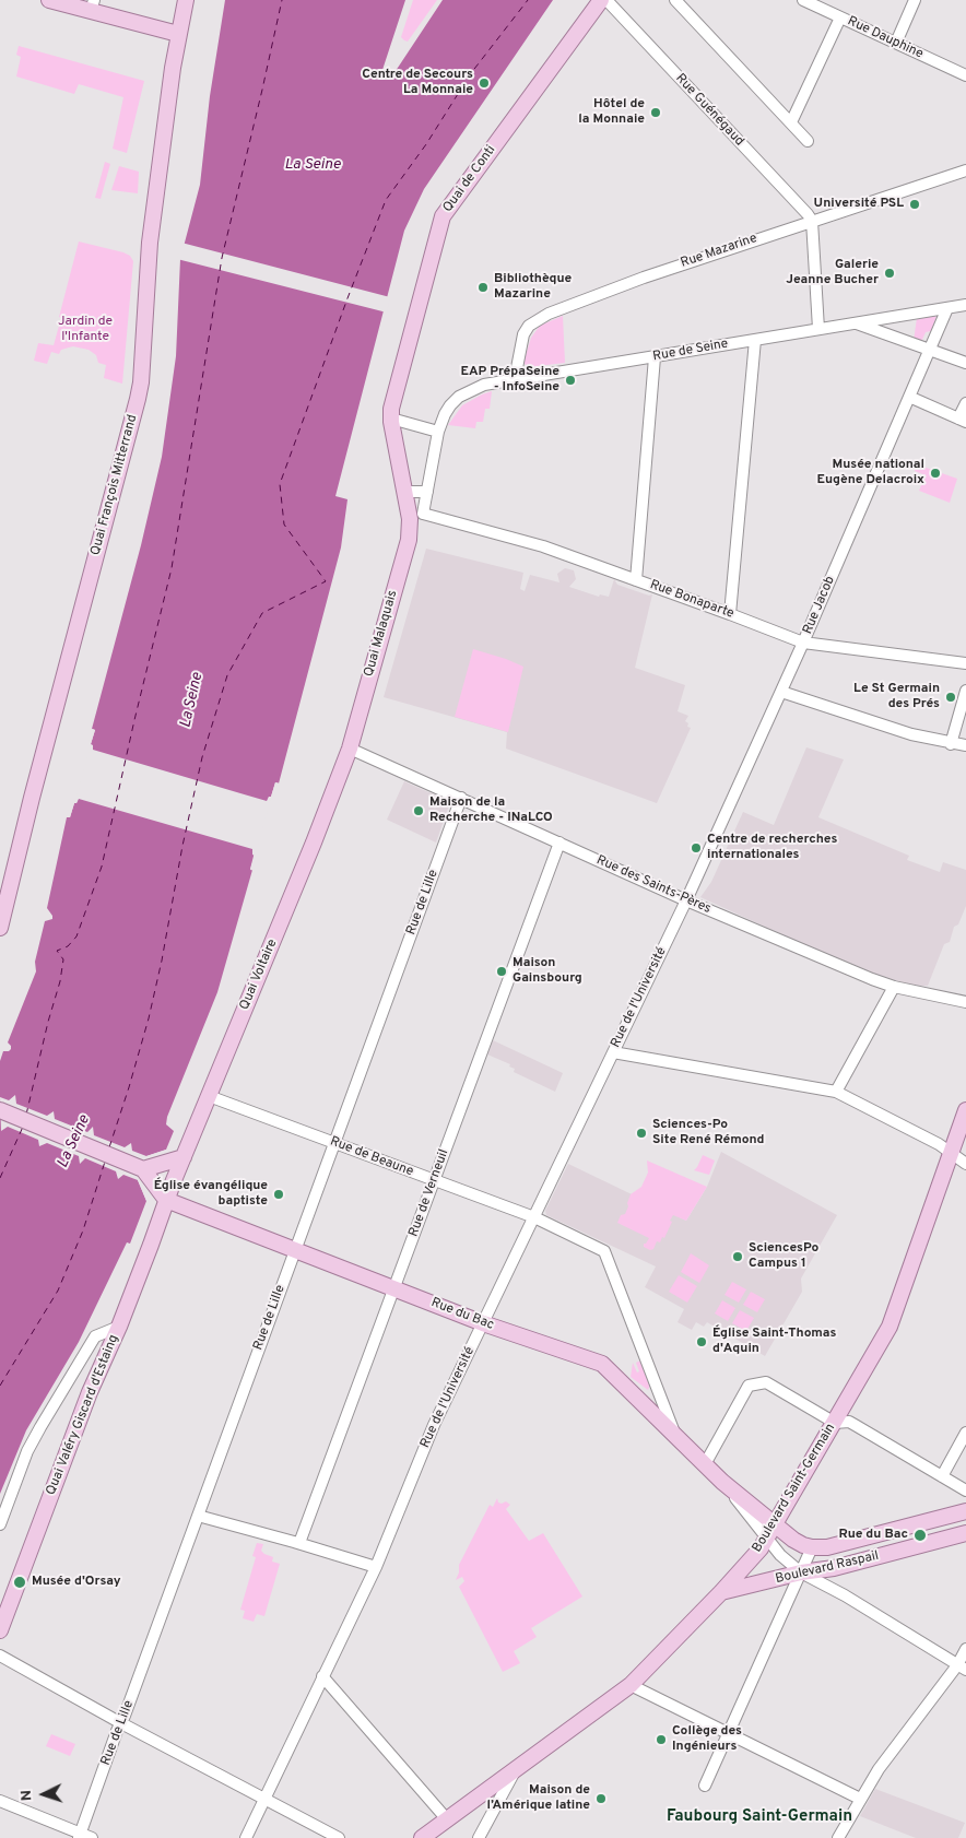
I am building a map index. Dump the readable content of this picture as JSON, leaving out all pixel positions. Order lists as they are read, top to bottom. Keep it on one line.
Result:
{"streets":{"main road":["Quai de Conti","Quai François Mitterrand","Quai Malaquais","Quai Voltaire","Rue du Bac","Quai Valéry Giscard d'Estaing","Boulevard Saint-Germain","Boulevard Raspail"],"street":["Rue Dauphine","Rue Guénégaud","Rue Mazarine","Rue de Seine","Rue Bonaparte","Rue Jacob","Rue des Saints-Pères","Rue de Lille","Rue de l'Université","Rue de Beaune","Rue de Verneuil"]},"crossings":[["Rue Guénégaud","Rue Mazarine"],["Quai de Conti","Quai Malaquais"],["Rue Mazarine","Rue de Seine"],["Rue de Seine","Rue Jacob"],["Rue de Seine","Quai Malaquais"],["Rue Bonaparte","Rue Jacob"],["Rue Bonaparte","Quai Malaquais"],["Rue Jacob","Rue des Saints-Pères"],["Rue Jacob","Rue de l'Université"],["Quai Malaquais","Rue des Saints-Pères"],["Quai Malaquais","Quai Voltaire"],["Rue des Saints-Pères","Rue de Lille"],["Rue des Saints-Pères","Quai Voltaire"],["Rue des Saints-Pères","Rue de l'Université"],["Rue des Saints-Pères","Rue de Verneuil"],["Rue de Lille","Rue de Beaune"],["Rue de Lille","Rue du Bac"],["Quai Voltaire","Rue de Beaune"],["Quai Voltaire","Rue du Bac"],["Quai Voltaire","Quai Valéry Giscard d'Estaing"],["Rue de l'Université","Rue de Beaune"],["Rue de l'Université","Rue du Bac"],["Rue de Beaune","Rue de Verneuil"],["Rue de Beaune","Rue du Bac"],["Rue de Verneuil","Rue du Bac"],["Rue du Bac","Quai Valéry Giscard d'Estaing"],["Rue du Bac","Boulevard Saint-Germain"],["Rue du Bac","Boulevard Raspail"],["Boulevard Saint-Germain","Boulevard Raspail"]],"districts":["Faubourg Saint-Germain"],"water":["La Seine"],"parks":["Jardin de l'Infante"],"places":["Centre de Secours La Monnaie","Hôtel de la Monnaie","Université PSL","Galerie Jeanne Bucher","Bibliothèque Mazarine","EAP PrépaSeine - InfoSeine","Musée national Eugène Delacroix","Le St Germain des Prés","Maison de la Recherche - INaLCO","Centre de recherches internationales","Maison Gainsbourg","Sciences-Po Site René Rémond","Église évangélique baptiste","SciencesPo Campus 1","Église Saint-Thomas d'Aquin","Rue du Bac","Musée d'Orsay","Collège des Ingénieurs","Maison de l’Amérique latine"],"north":"left"}
